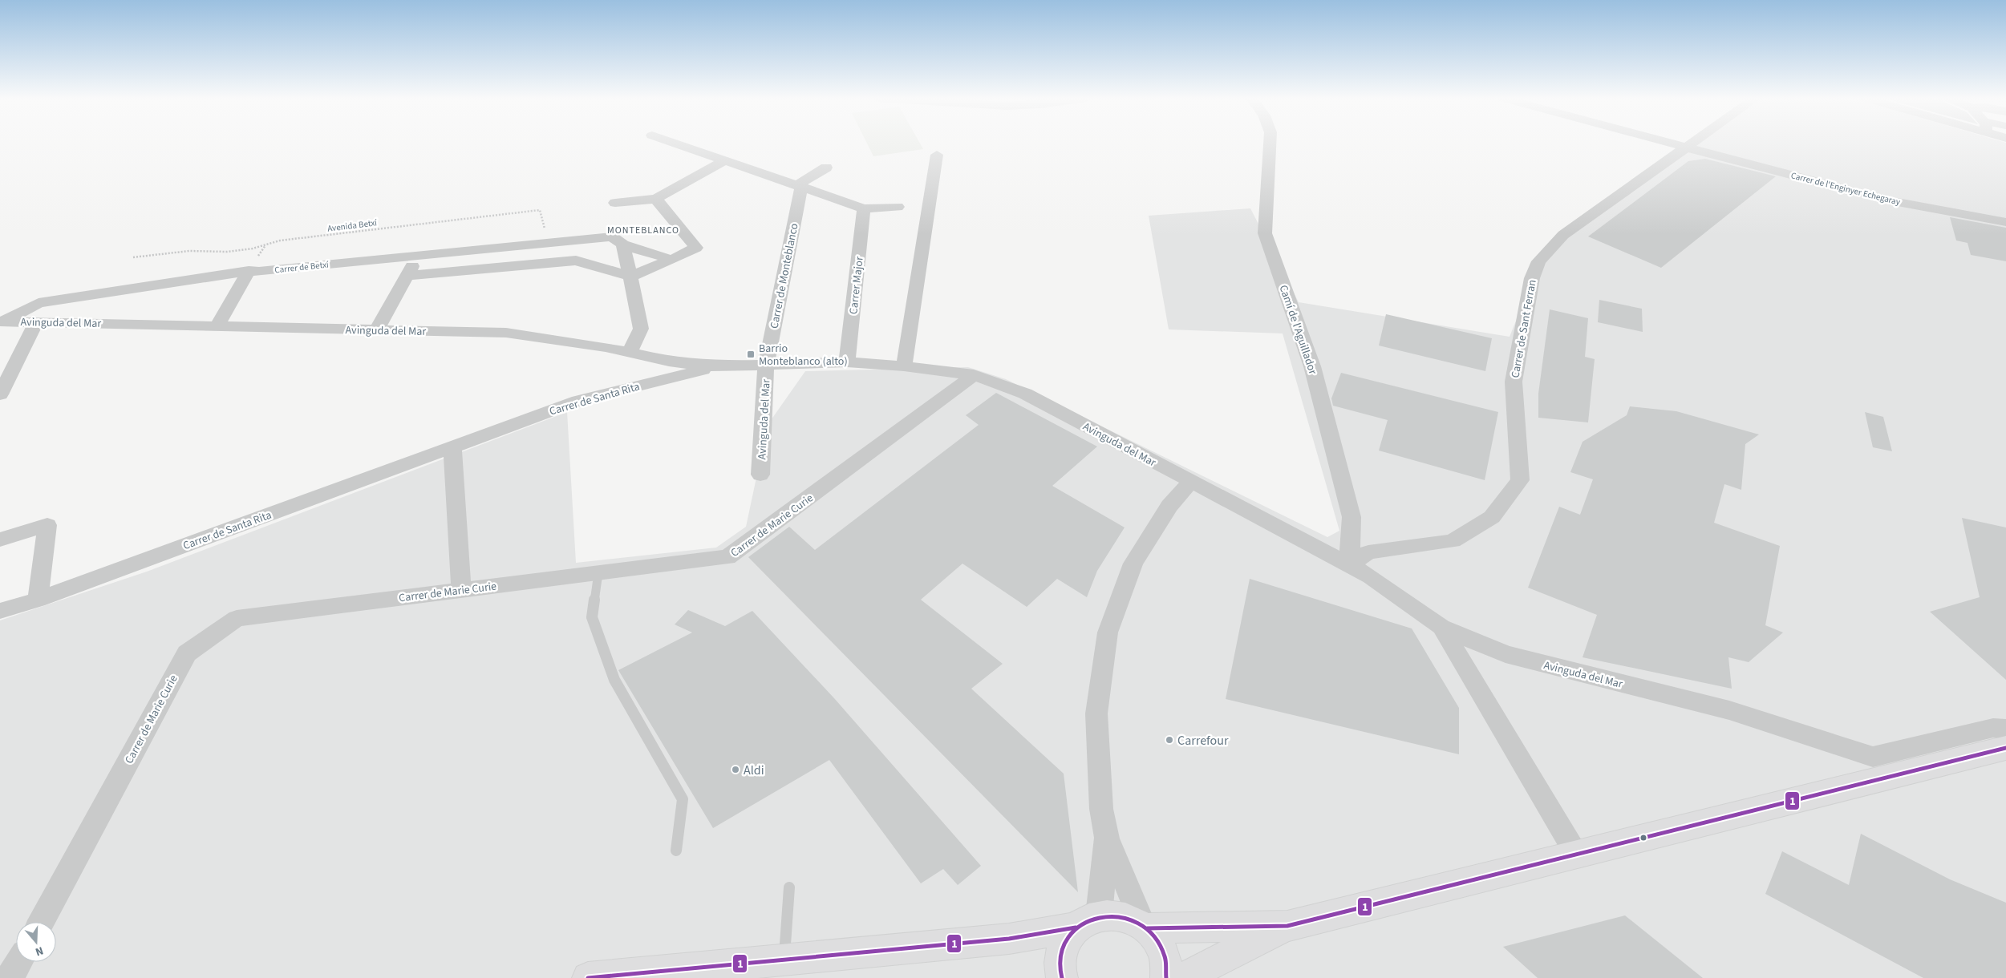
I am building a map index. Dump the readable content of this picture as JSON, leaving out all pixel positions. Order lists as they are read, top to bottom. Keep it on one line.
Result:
{"streets":{"street":["Carrer de l'Enginyer Echegaray","Carrer de Betxí","Carrer de Monteblanco","Carrer Major","Avinguda del Mar","Carrer de Sant Ferran","Camí de l'Aguillador","Carrer de Santa Rita","Carrer de Marie Curie"],"path":["Avenida Betxí"]},"crossings":[["Carrer de l'Enginyer Echegaray","Carrer de Sant Ferran"],["Avenida Betxí","Carrer de Betxí"],["Carrer de Betxí","Avinguda del Mar"],["Carrer de Monteblanco","Avinguda del Mar"],["Carrer Major","Avinguda del Mar"],["Avinguda del Mar","Carrer de Sant Ferran"],["Avinguda del Mar","Camí de l'Aguillador"],["Avinguda del Mar","Carrer de Santa Rita"],["Avinguda del Mar","Carrer de Marie Curie"],["Carrer de Sant Ferran","Camí de l'Aguillador"]],"districts":["MONTEBLANCO"],"places":{"transit":["Barrio Monteblanco (alto)"],"other":["Carrefour","Aldi"]},"lines":["transit line 1"],"north":"bottom"}
